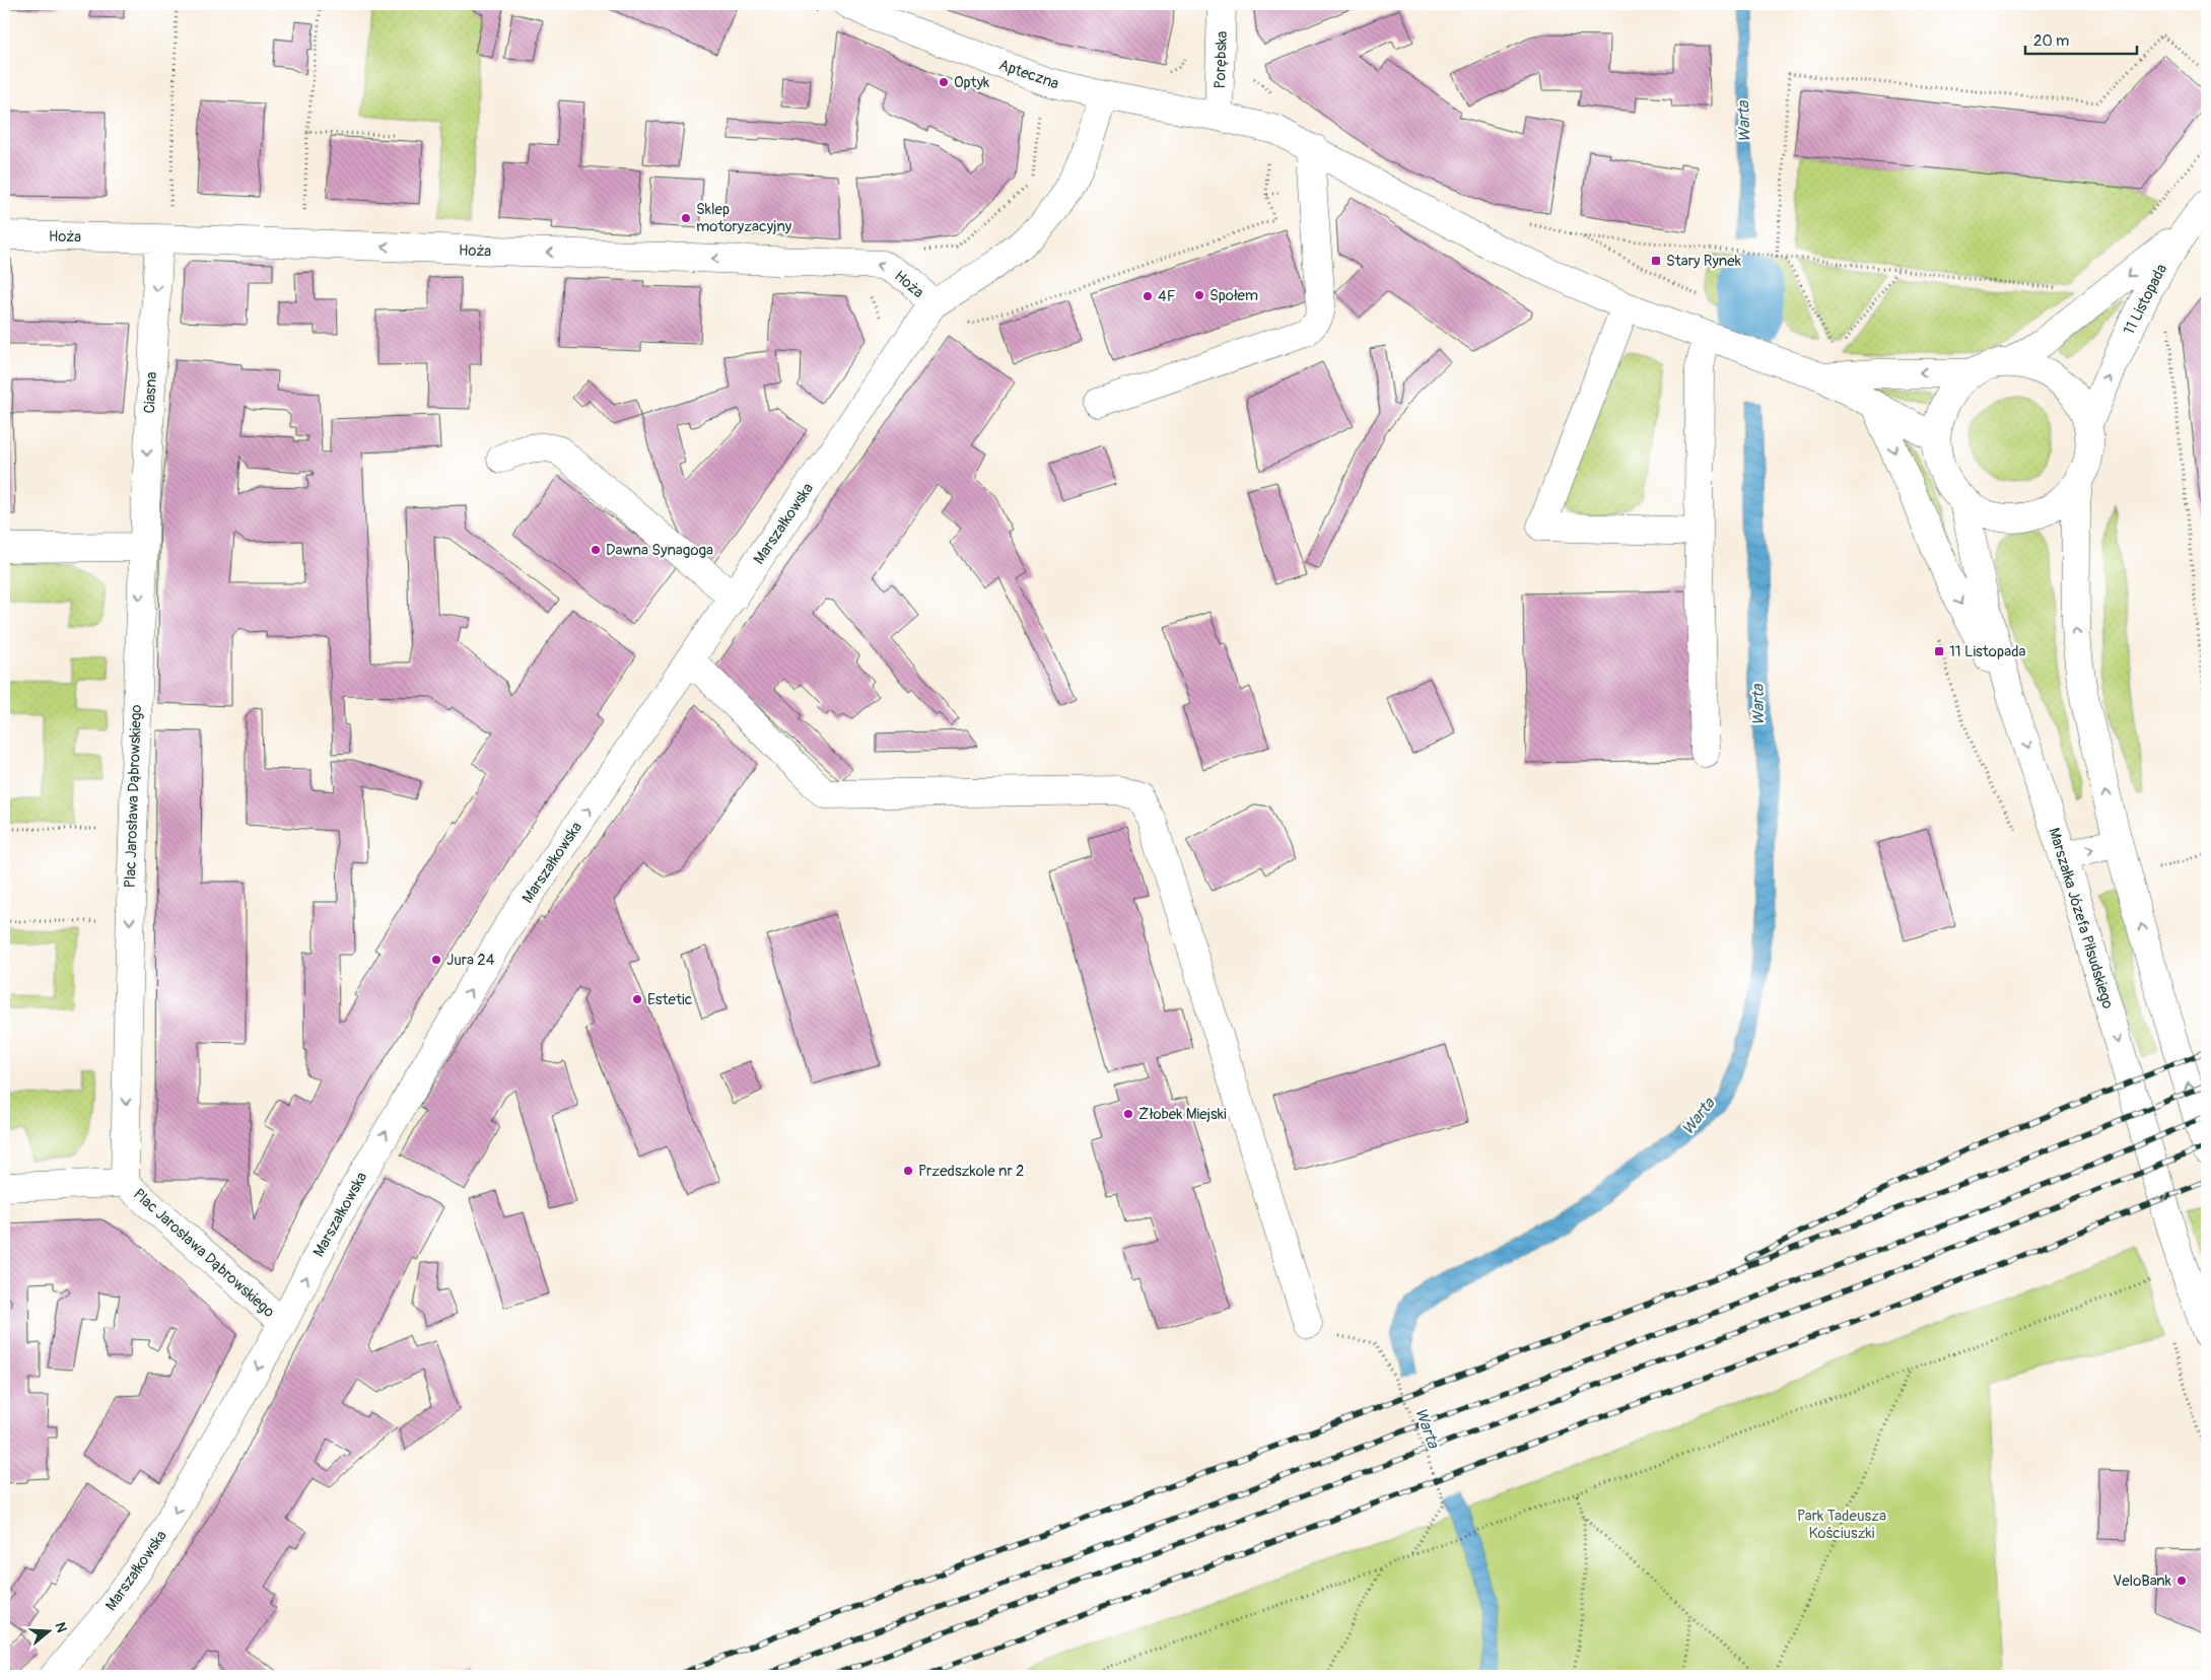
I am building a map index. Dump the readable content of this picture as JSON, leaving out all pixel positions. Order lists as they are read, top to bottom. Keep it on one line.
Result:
{"streets":{"street":["Porębska","Apteczna","Hoża","11 Listopada","Ciasna","Marszałkowska","Plac Jarosława Dąbrowskiego","Marszałka Józefa Piłsudskiego"]},"crossings":[["Porębska","Apteczna"],["Apteczna","Marszałkowska"],["Hoża","Ciasna"],["Hoża","Marszałkowska"],["11 Listopada","Marszałka Józefa Piłsudskiego"],["Ciasna","Plac Jarosława Dąbrowskiego"],["Marszałkowska","Plac Jarosława Dąbrowskiego"]],"one_way":["Hoża","Ciasna","Plac Jarosława Dąbrowskiego"],"water":["Warta"],"parks":["Park Tadeusza Kościuszki"],"places":{"other":["Optyk","Sklep motoryzacyjny","Społem","4F","Dawna Synagoga","Jura 24","Estetic","Żłobek Miejski","Przedszkole nr 2","VeloBank"],"transit":["Stary Rynek","11 Listopada"]},"scale_bar":"20 m","north":"right"}
